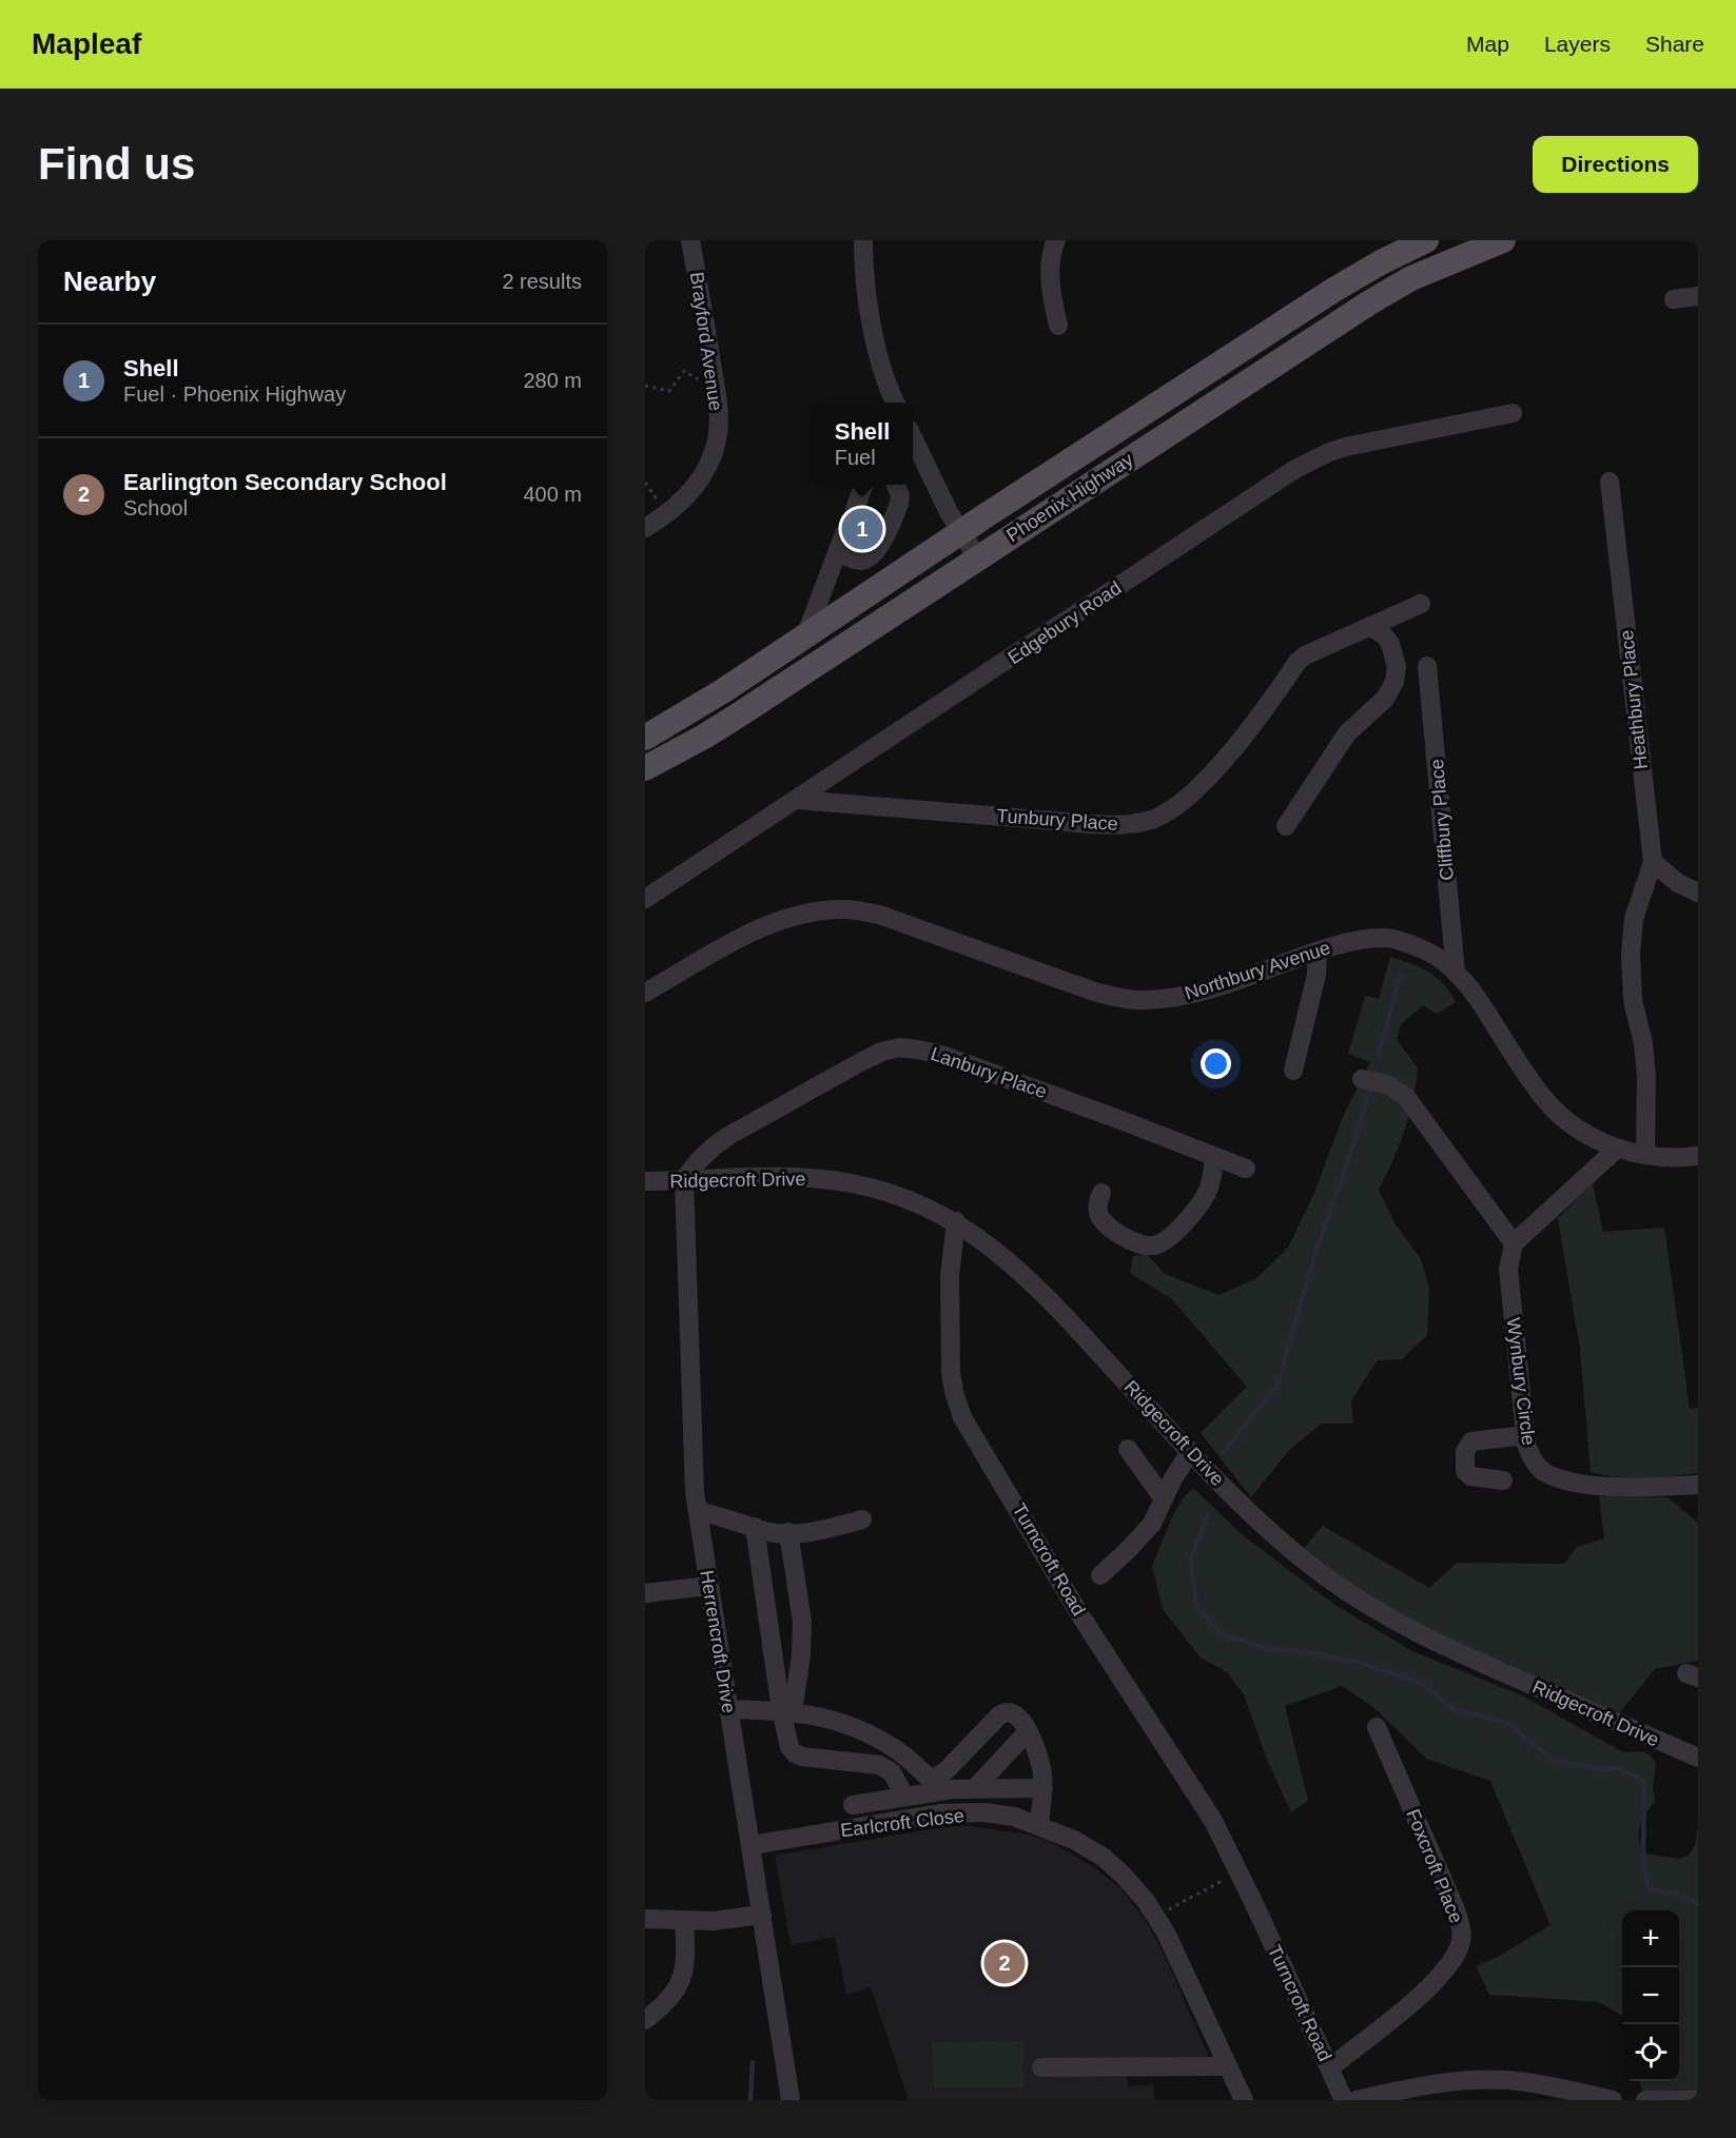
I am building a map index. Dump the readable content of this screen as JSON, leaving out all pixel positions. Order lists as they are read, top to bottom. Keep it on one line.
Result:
{"streets":{"main road":["Phoenix Highway"],"street":["Brayford Avenue","Edgebury Road","Heathbury Place","Tunbury Place","Cliffbury Place","Northbury Avenue","Lanbury Place","Ridgecroft Drive","Wynbury Circle","Turncroft Road","Herrencroft Drive","Earlcroft Close","Foxcroft Place"]},"crossings":[["Edgebury Road","Tunbury Place"],["Cliffbury Place","Northbury Avenue"],["Lanbury Place","Ridgecroft Drive"],["Lanbury Place","Herrencroft Drive"],["Ridgecroft Drive","Turncroft Road"],["Ridgecroft Drive","Herrencroft Drive"],["Turncroft Road","Foxcroft Place"],["Herrencroft Drive","Earlcroft Close"]],"page":{"header":"Mapleaf","nav":["Map","Layers","Share"],"buttons":"Directions","title":"Find us","heading":["Nearby","2 results"],"list":[{"mark":"1","name":"Shell","note":"Fuel · Phoenix Highway","value":"280 m"},{"mark":"2","name":"Earlington Secondary School","note":"School","value":"400 m"}],"popup":["Shell","Fuel"],"pins":["1","2"],"map_buttons":["+","−"]}}
